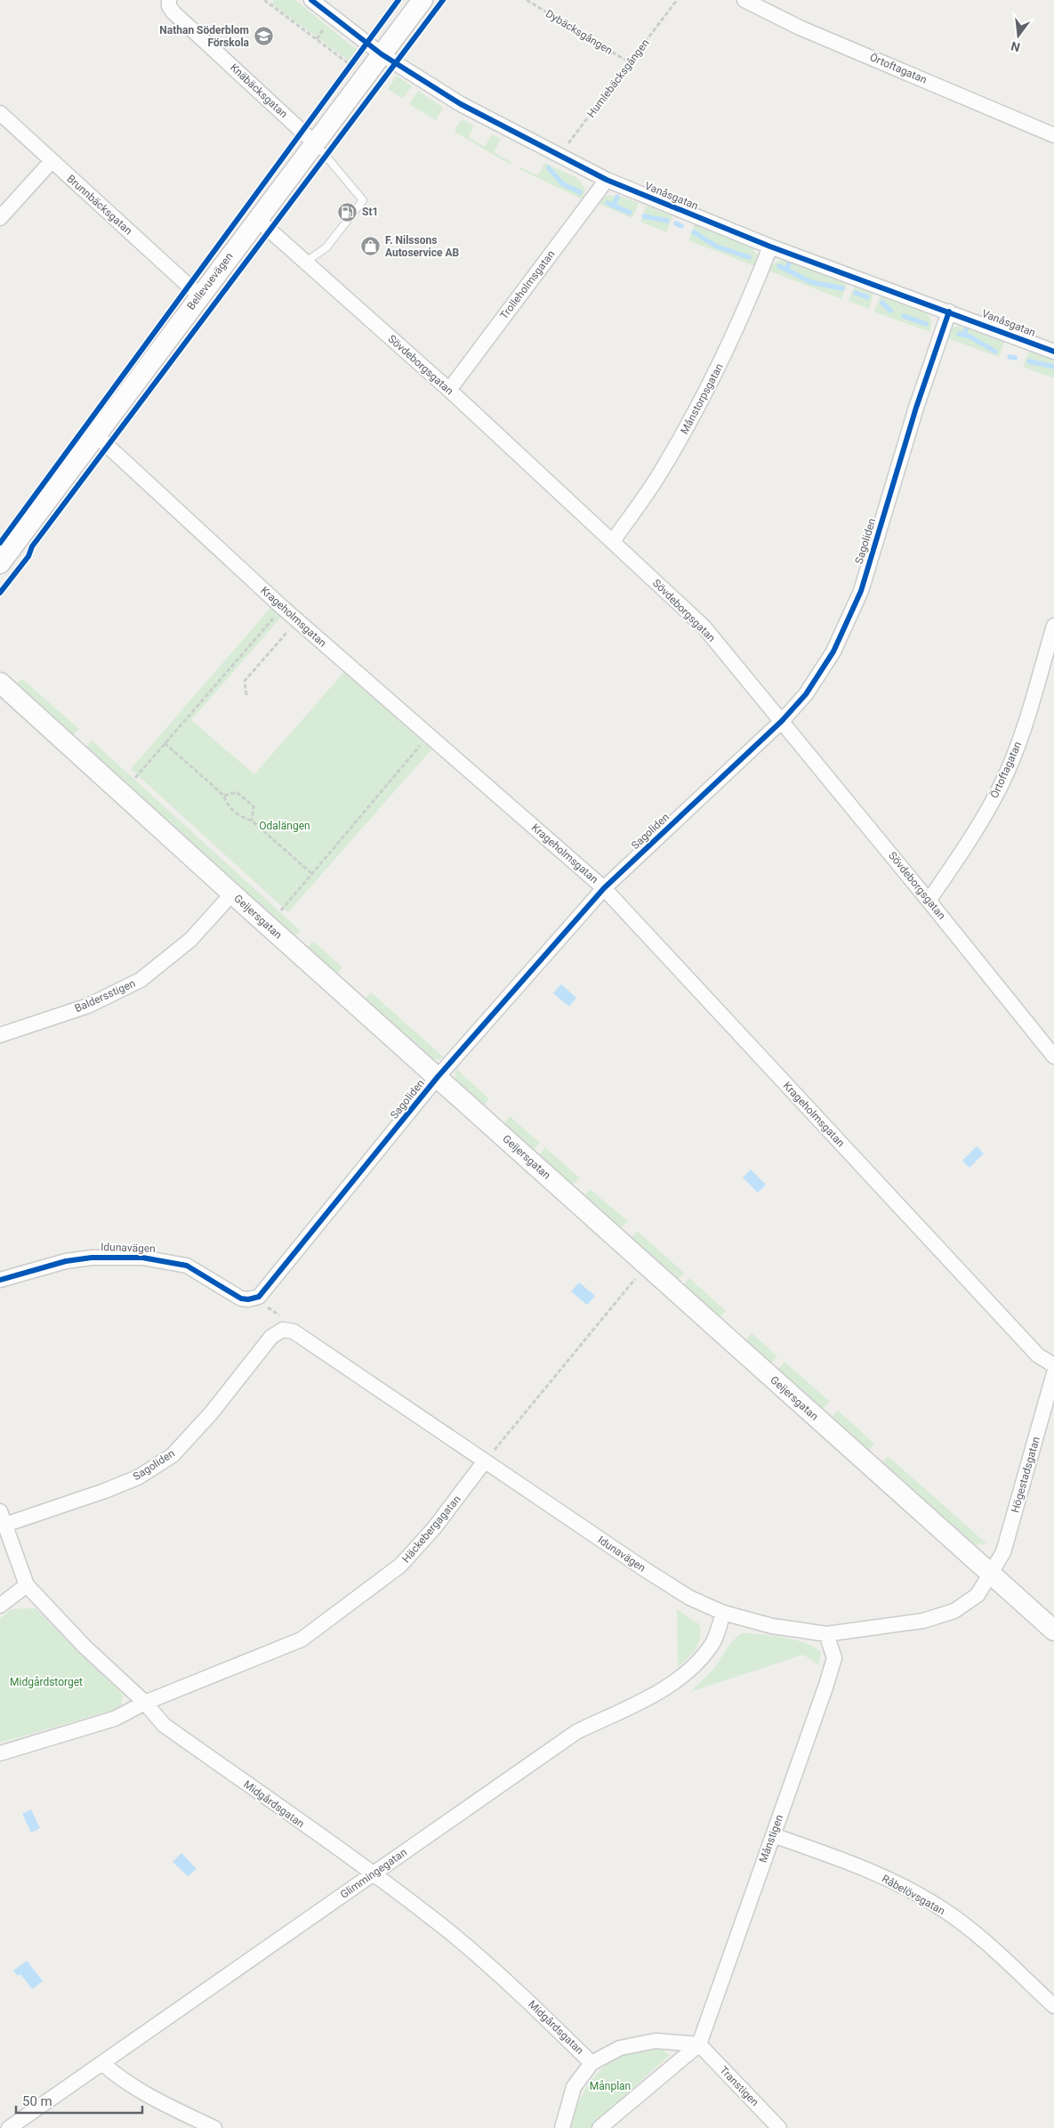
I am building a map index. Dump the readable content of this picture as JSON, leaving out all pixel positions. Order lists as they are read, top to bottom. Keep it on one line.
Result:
{"streets":{"street":["Örtoftagatan","Knäbäcksgatan","Vanåsgatan","Brunnbäcksgatan","Bellevuevägen","Trolleholmsgatan","Sövdeborgsgatan","Månstorpsgatan","Sagoliden","Krageholmsgatan","Geijersgatan","Baldersstigen","Idunavägen","Högestadsgatan","Häckebergagatan","Midgårdsgatan","Månstigen","Glimmingegatan","Råbelövsgatan","Transtigen"],"path":["Dybäcksgången","Humlebäcksgången"]},"crossings":[["Dybäcksgången","Humlebäcksgången"],["Örtoftagatan","Sövdeborgsgatan"],["Humlebäcksgången","Vanåsgatan"],["Knäbäcksgatan","Bellevuevägen"],["Vanåsgatan","Bellevuevägen"],["Vanåsgatan","Trolleholmsgatan"],["Vanåsgatan","Månstorpsgatan"],["Vanåsgatan","Sagoliden"],["Brunnbäcksgatan","Bellevuevägen"],["Bellevuevägen","Sövdeborgsgatan"],["Bellevuevägen","Krageholmsgatan"],["Trolleholmsgatan","Sövdeborgsgatan"],["Sövdeborgsgatan","Månstorpsgatan"],["Sövdeborgsgatan","Sagoliden"],["Sagoliden","Krageholmsgatan"],["Sagoliden","Geijersgatan"],["Sagoliden","Idunavägen"],["Sagoliden","Midgårdsgatan"],["Geijersgatan","Baldersstigen"],["Geijersgatan","Idunavägen"],["Geijersgatan","Högestadsgatan"],["Idunavägen","Högestadsgatan"],["Idunavägen","Häckebergagatan"],["Idunavägen","Månstigen"],["Idunavägen","Glimmingegatan"],["Häckebergagatan","Midgårdsgatan"],["Midgårdsgatan","Glimmingegatan"],["Månstigen","Råbelövsgatan"],["Månstigen","Transtigen"]],"parks":["Odalängen","Midgårdstorget","Månplan"],"places":{"school or university":["Nathan Söderblom Förskola"],"fuel station":["St1"],"shop":["F. Nilssons Autoservice AB"]},"scale_bar":"50 m","north":"bottom"}
